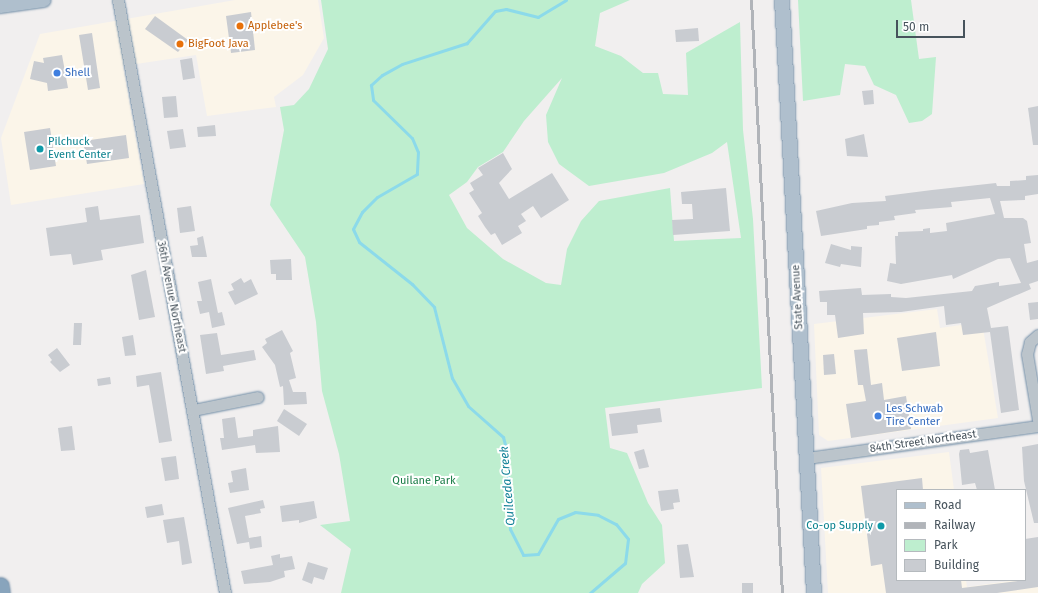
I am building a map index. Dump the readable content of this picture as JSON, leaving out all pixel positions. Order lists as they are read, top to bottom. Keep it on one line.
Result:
{"streets":{"main road":["State Avenue"],"street":["36th Avenue Northeast","84th Street Northeast"]},"crossings":[["State Avenue","84th Street Northeast"]],"water":["Quilceda Creek"],"parks":["Quilane Park"],"places":["Applebee's","BigFoot Java","Shell","Pilchuck Event Center","Les Schwab Tire Center","Co-op Supply"],"legend":["Road","Railway","Park","Building"],"scale_bar":"50 m"}
